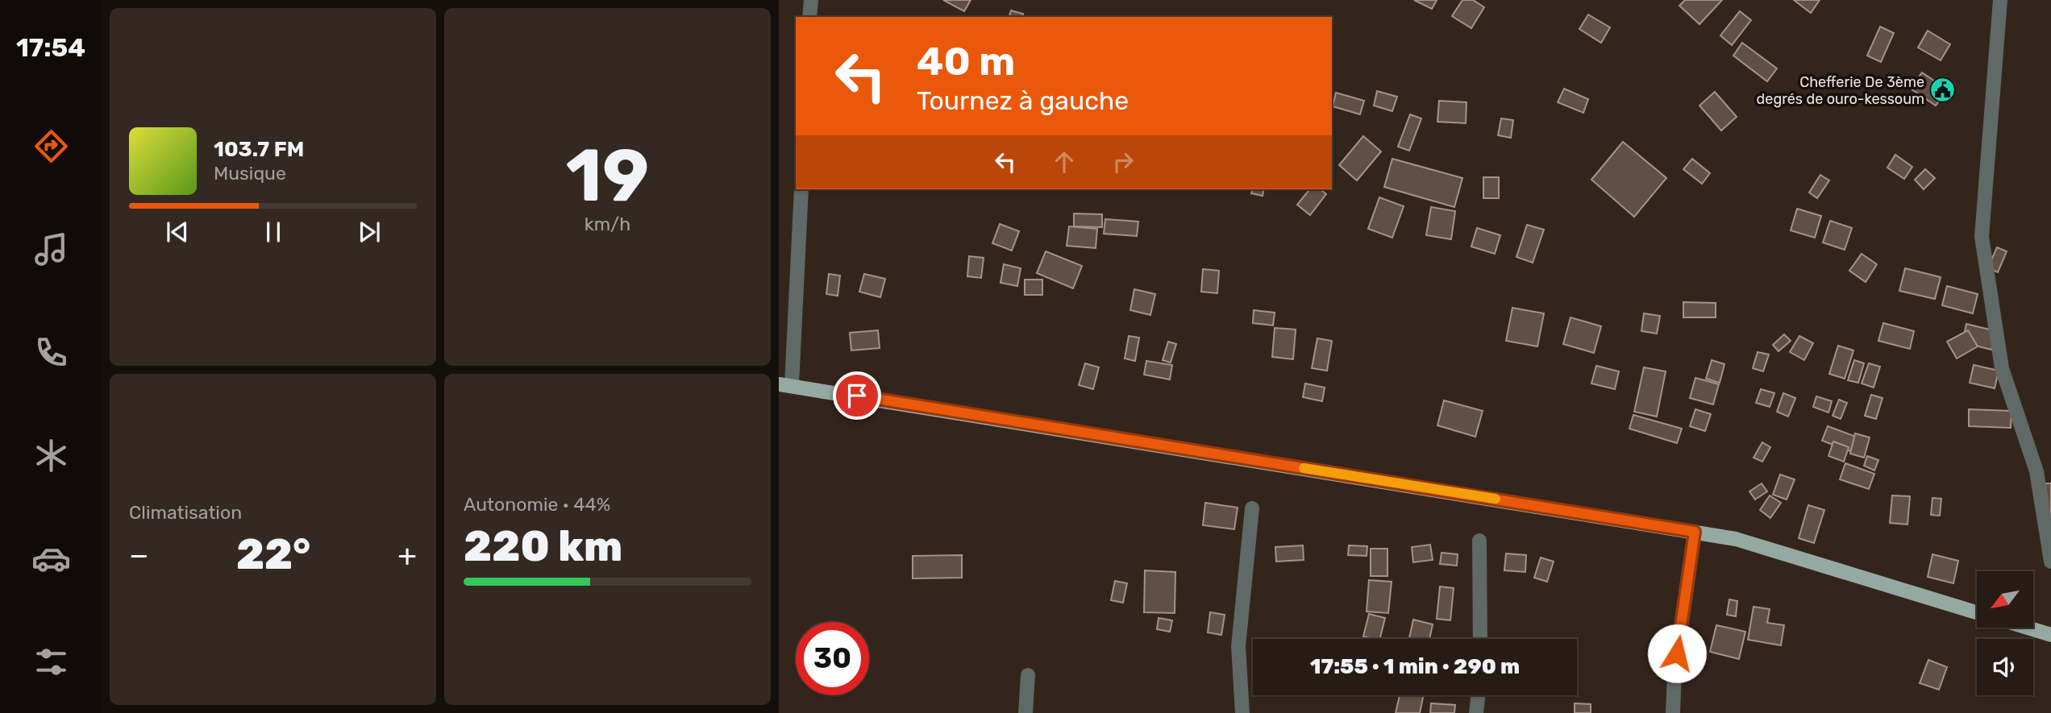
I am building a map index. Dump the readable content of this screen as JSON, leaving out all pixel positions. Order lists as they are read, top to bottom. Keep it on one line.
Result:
{"places":{"public building":["Chefferie De 3ème degrés de ouro-kessoum"]},"north":"bottom left","page":{"tabs":"17:54","tile":[["19","km/h"],"Climatisation",["Autonomie · 44%","220 km"]],"turn":["40 m","Tournez à gauche"],"song":["103.7 FM","Musique"],"heat":["−","22°","+"],"limit":"30","trip":"17:55 · 1 min · 290 m"}}
